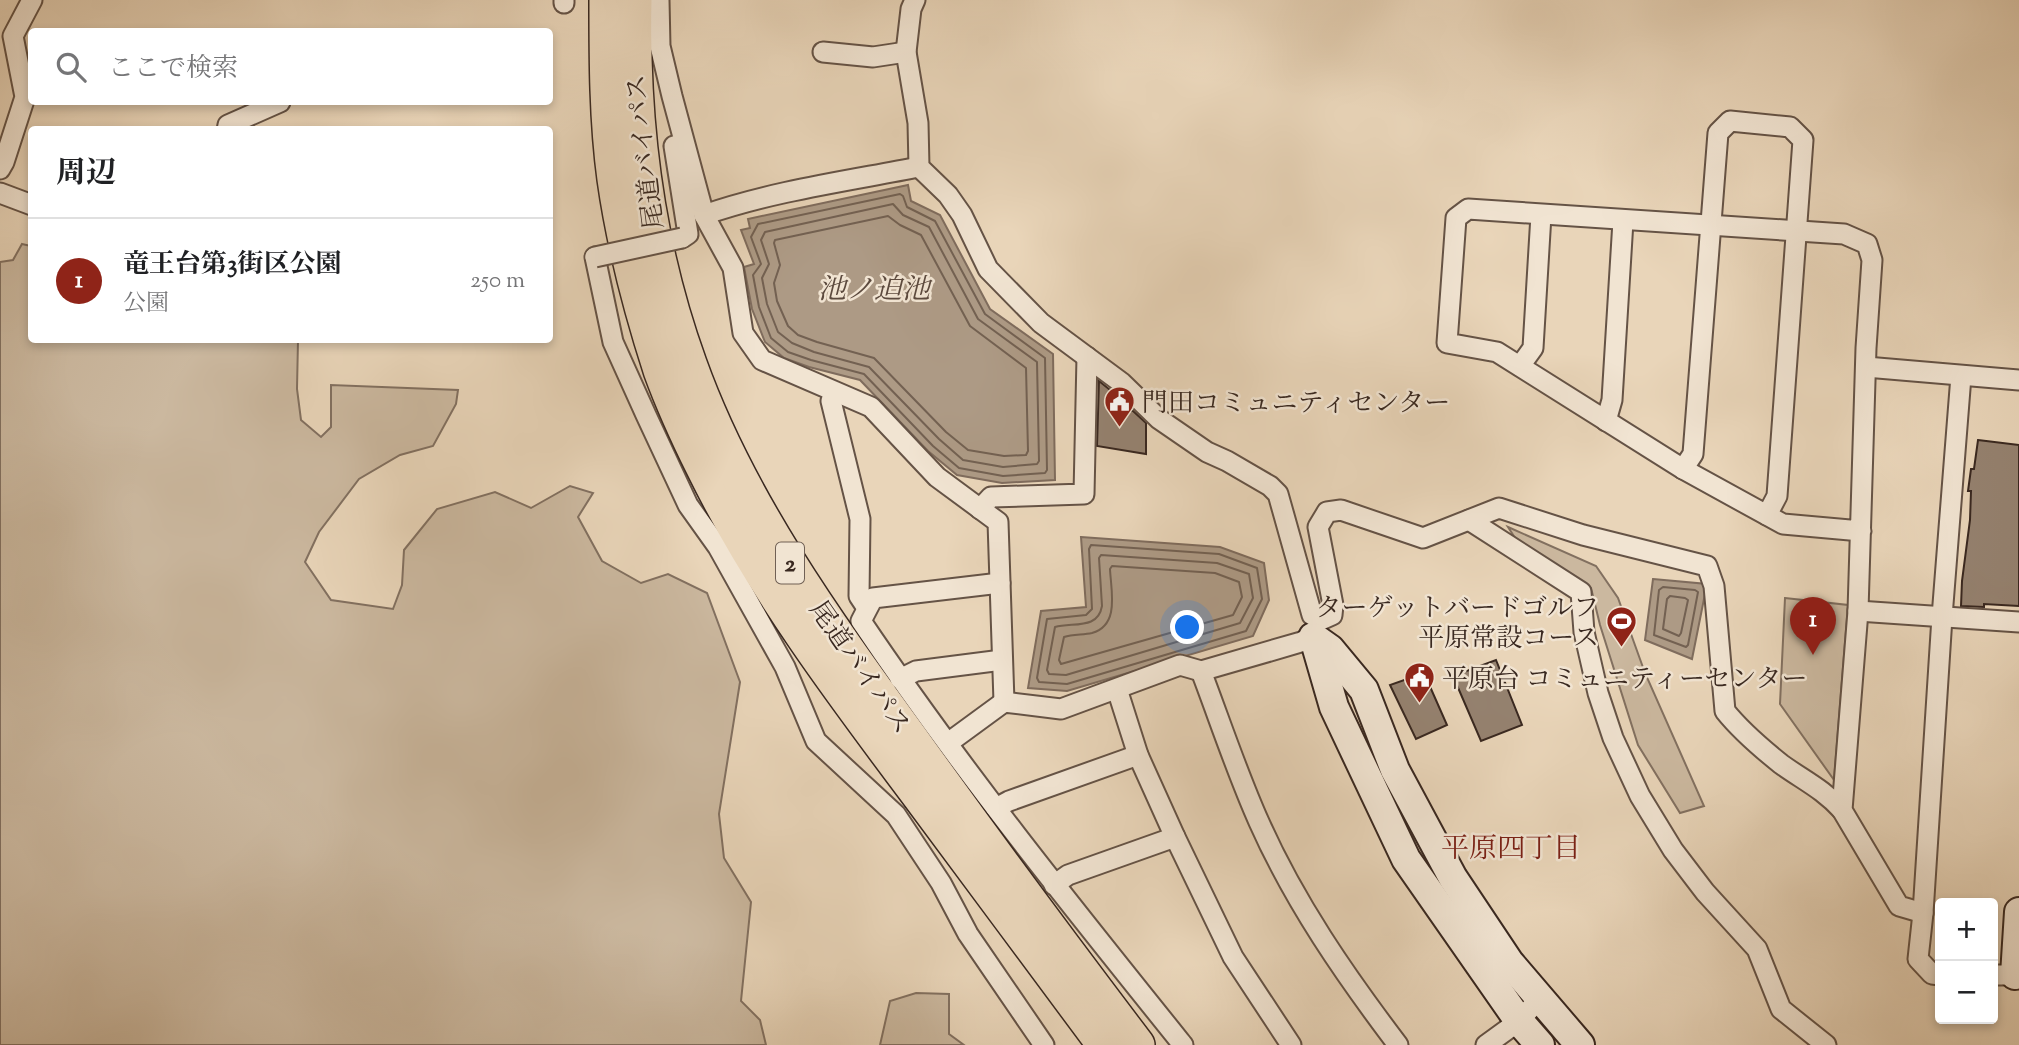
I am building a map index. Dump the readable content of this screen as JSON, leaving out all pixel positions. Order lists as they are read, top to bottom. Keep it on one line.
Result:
{"streets":{"highway":["尾道バイパス","2"]},"districts":["平原四丁目"],"water":["池ノ迫池"],"places":{"public building":["門田コミュニティセンター","平原台 コミュニティーセンター"],"sports":["ターゲットバードゴルフ 平原常設コース"]},"page":{"search":"ここで検索","heading":"周辺","list":[{"mark":"1","name":"竜王台第3街区公園","note":"公園","value":"250 m"}],"pins":"1","map_buttons":["+","−"]}}
